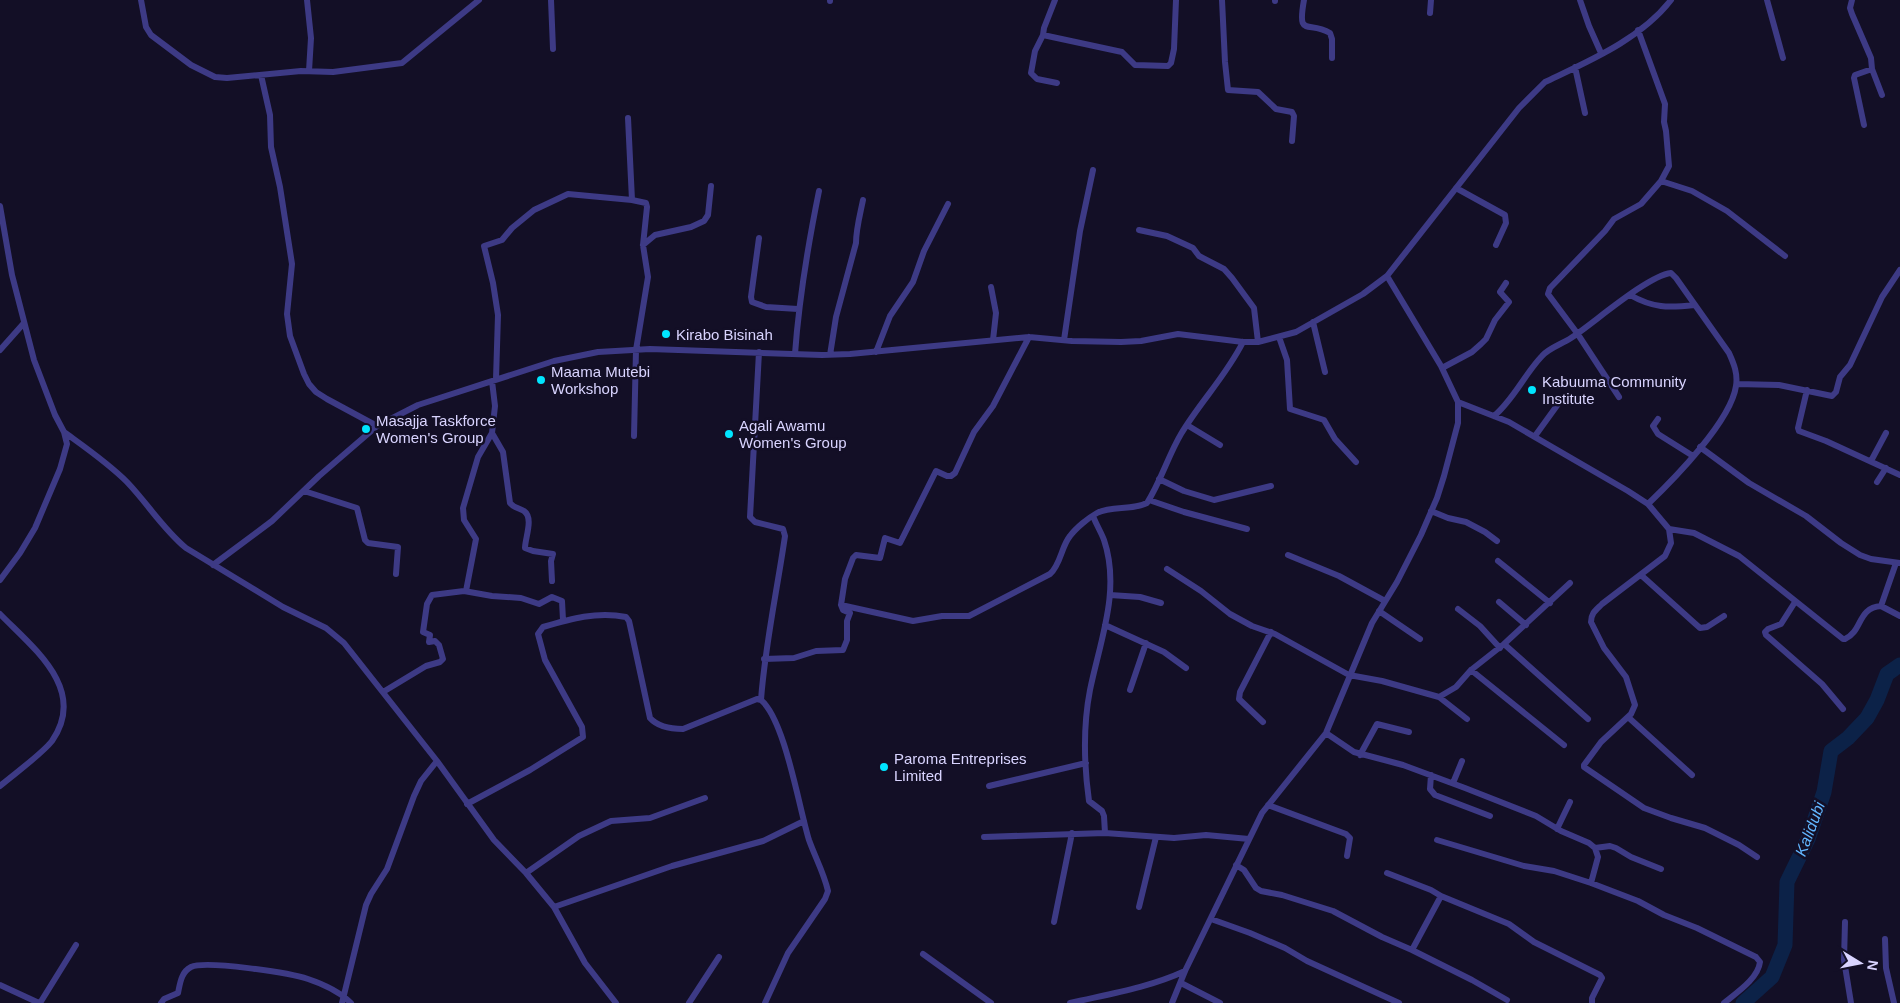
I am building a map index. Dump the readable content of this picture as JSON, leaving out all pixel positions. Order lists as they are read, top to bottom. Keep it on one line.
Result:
{"water":["Kalidubi"],"places":["Kirabo Bisinah","Maama Mutebi Workshop","Kabuuma Community Institute","Masajja Taskforce Women's Group","Agali Awamu Women's Group","Paroma Entreprises Limited"],"north":"right"}
